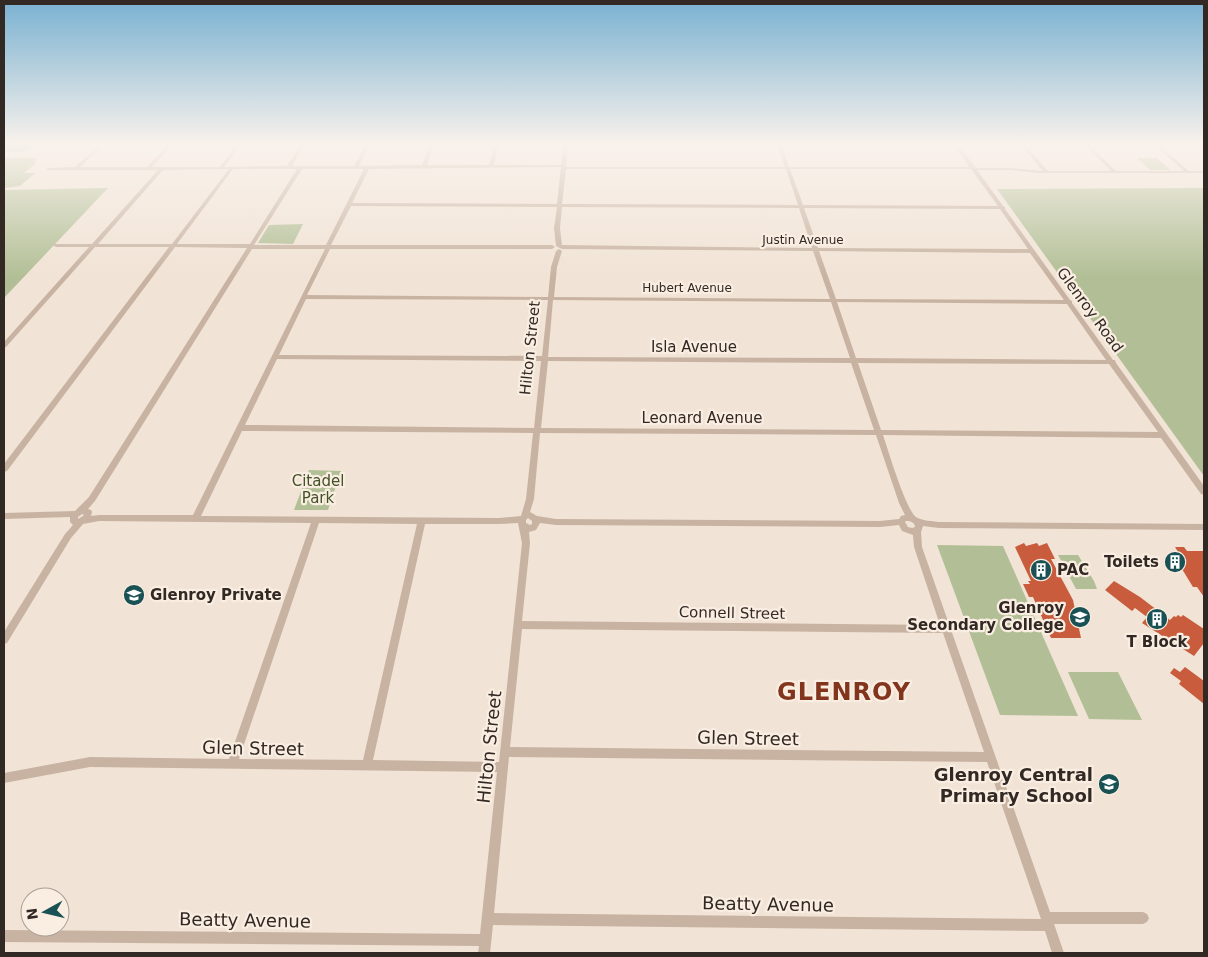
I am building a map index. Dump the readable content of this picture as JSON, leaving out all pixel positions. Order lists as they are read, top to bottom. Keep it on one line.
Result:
{"streets":{"street":["Justin Avenue","Hubert Avenue","Glenroy Road","Isla Avenue","Hilton Street","Leonard Avenue","Connell Street","Glen Street","Beatty Avenue"]},"crossings":[["Justin Avenue","Glenroy Road"],["Justin Avenue","Hilton Street"],["Hubert Avenue","Glenroy Road"],["Hubert Avenue","Hilton Street"],["Glenroy Road","Isla Avenue"],["Glenroy Road","Leonard Avenue"],["Isla Avenue","Hilton Street"],["Hilton Street","Leonard Avenue"],["Hilton Street","Connell Street"],["Hilton Street","Glen Street"],["Hilton Street","Beatty Avenue"]],"districts":["GLENROY"],"parks":["Citadel Park"],"places":{"building":["Toilets","PAC","T Block"],"school or university":["Glenroy Private","Glenroy Secondary College","Glenroy Central Primary School"]},"north":"left"}
